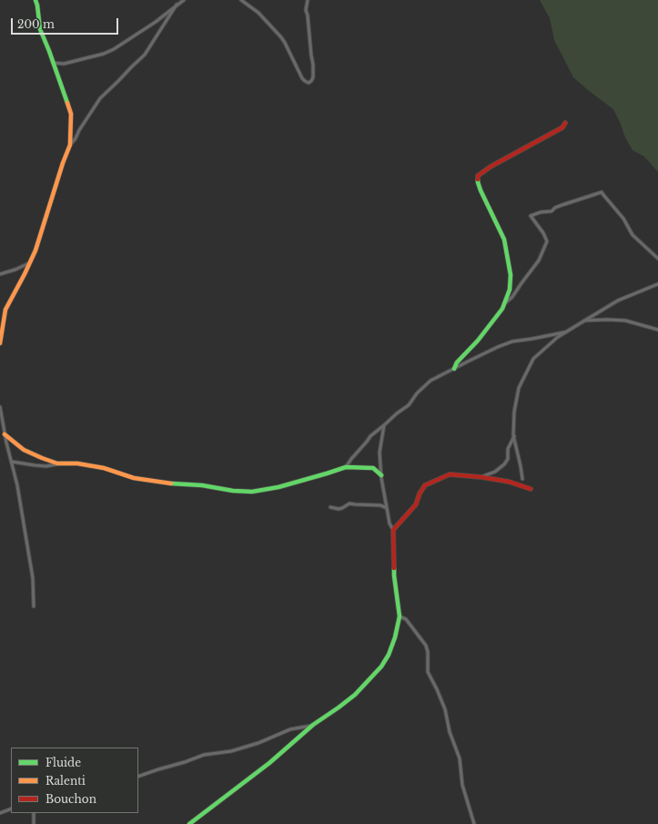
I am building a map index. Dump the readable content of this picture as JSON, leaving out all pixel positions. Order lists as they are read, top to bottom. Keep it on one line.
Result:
{"legend":["Fluide","Ralenti","Bouchon"],"scale_bar":"200 m"}
